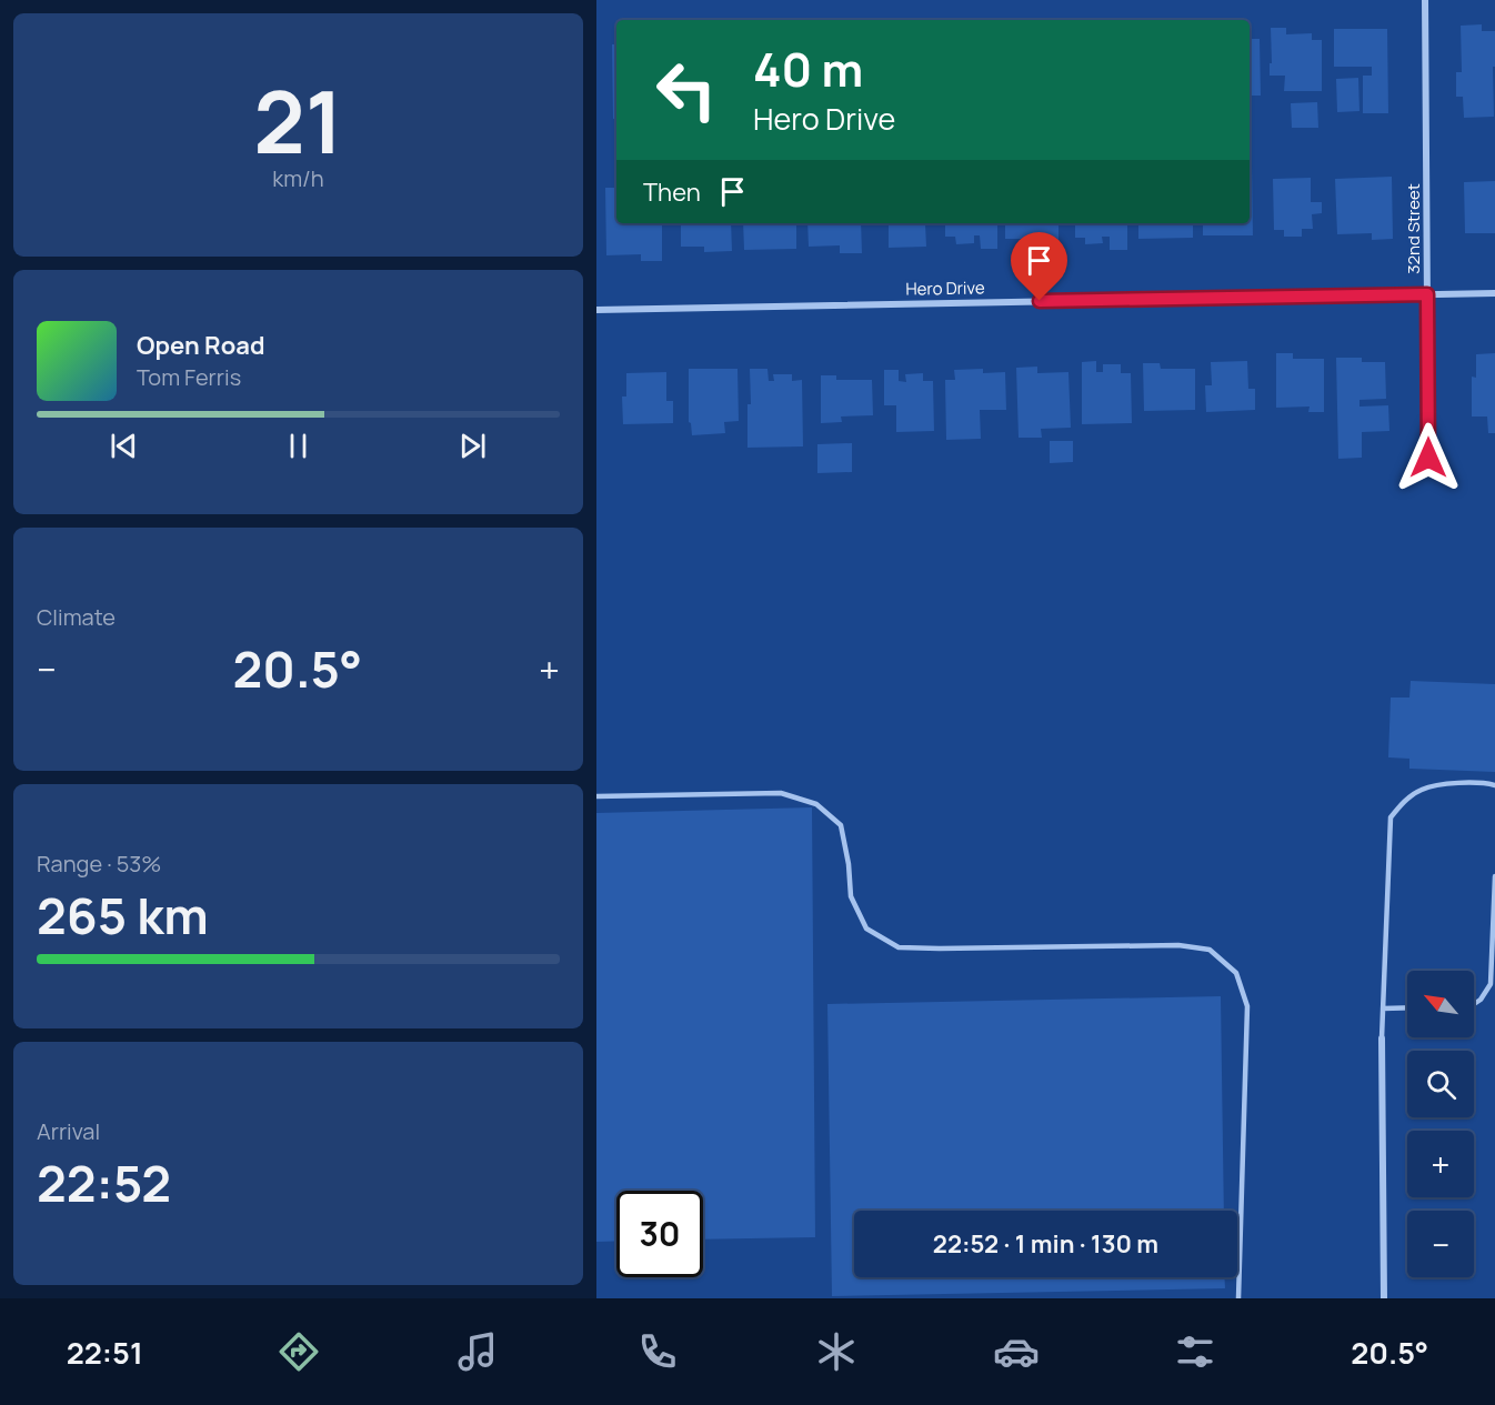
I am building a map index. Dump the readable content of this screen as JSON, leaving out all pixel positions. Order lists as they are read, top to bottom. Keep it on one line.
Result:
{"streets":{"street":["32nd Street","Hero Drive"]},"crossings":[["32nd Street","Hero Drive"]],"north":"top left","page":{"tile":[["21","km/h"],"Climate",["Range · 53%","265 km"],["Arrival","22:52"]],"turn":["40 m","Hero Drive"],"then":"Then","song":["Open Road","Tom Ferris"],"heat":["−","20.5°","+"],"map_buttons":["+","−"],"limit":"30","trip":"22:52 · 1 min · 130 m","tabs":["22:51","20.5°"]}}
